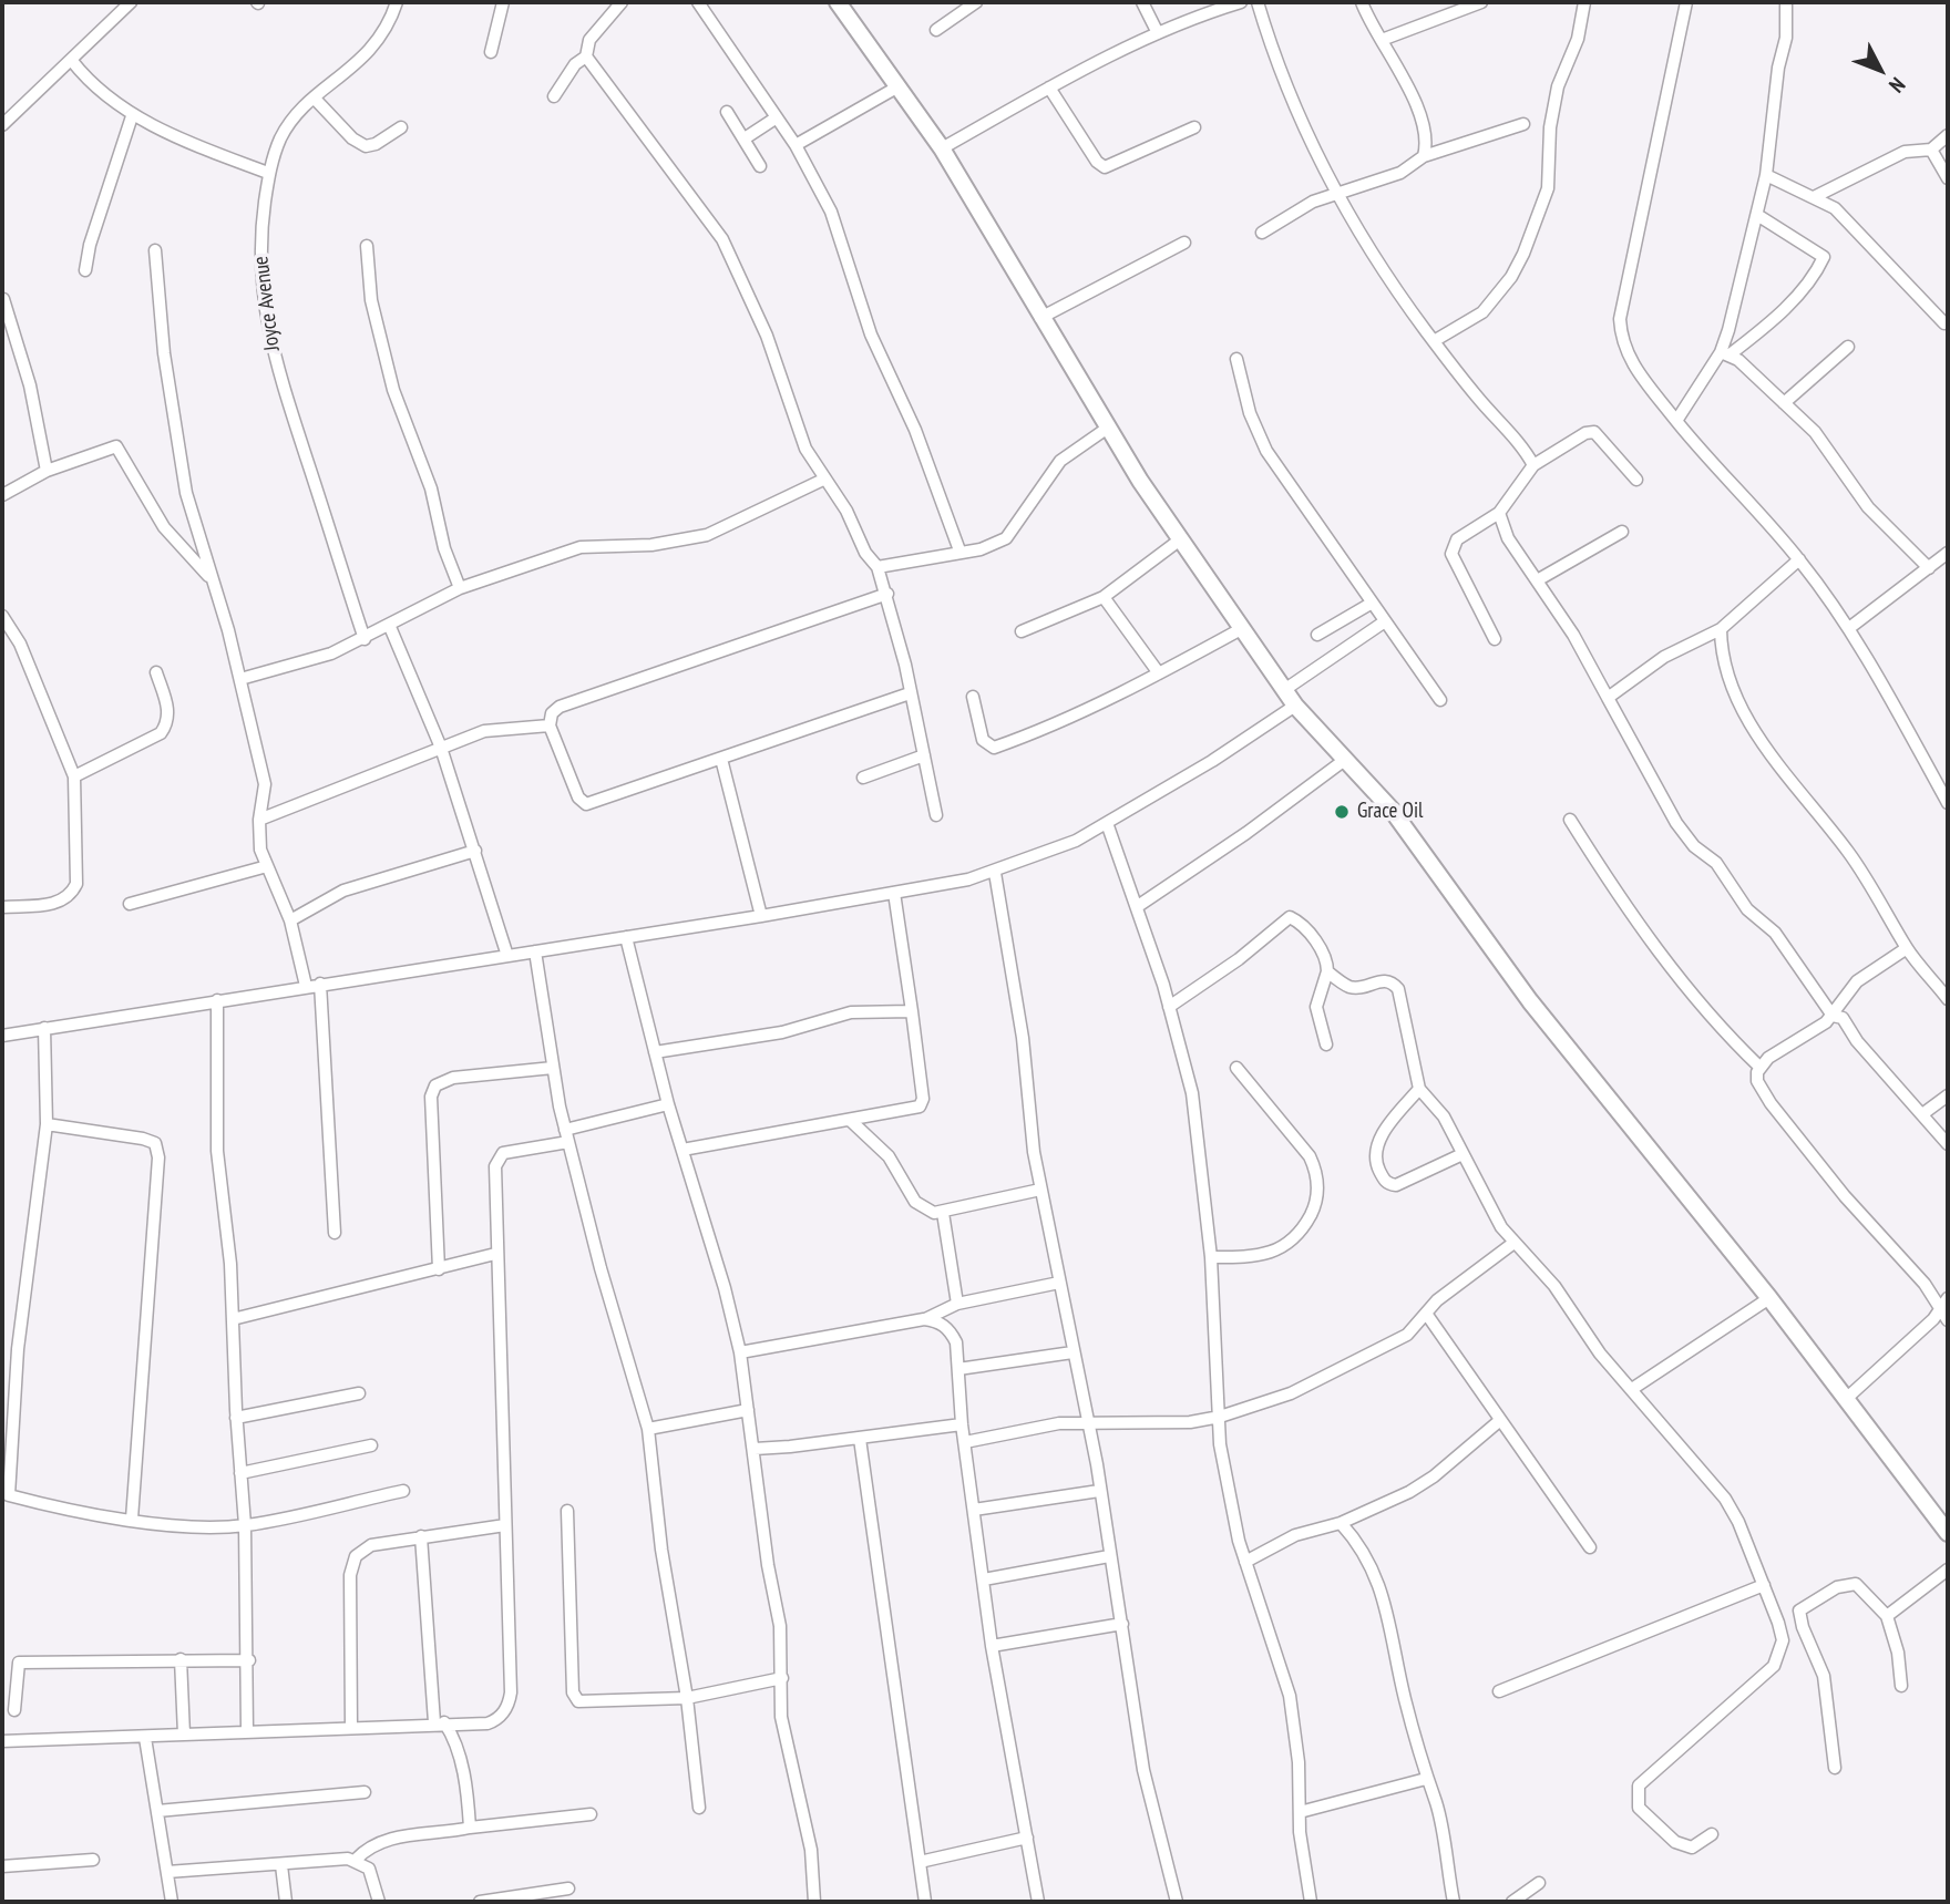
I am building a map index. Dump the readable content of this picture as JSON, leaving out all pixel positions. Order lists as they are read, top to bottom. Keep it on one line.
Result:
{"streets":{"street":["Joyce Avenue"]},"places":["Grace Oil"],"north":"bottom right"}
